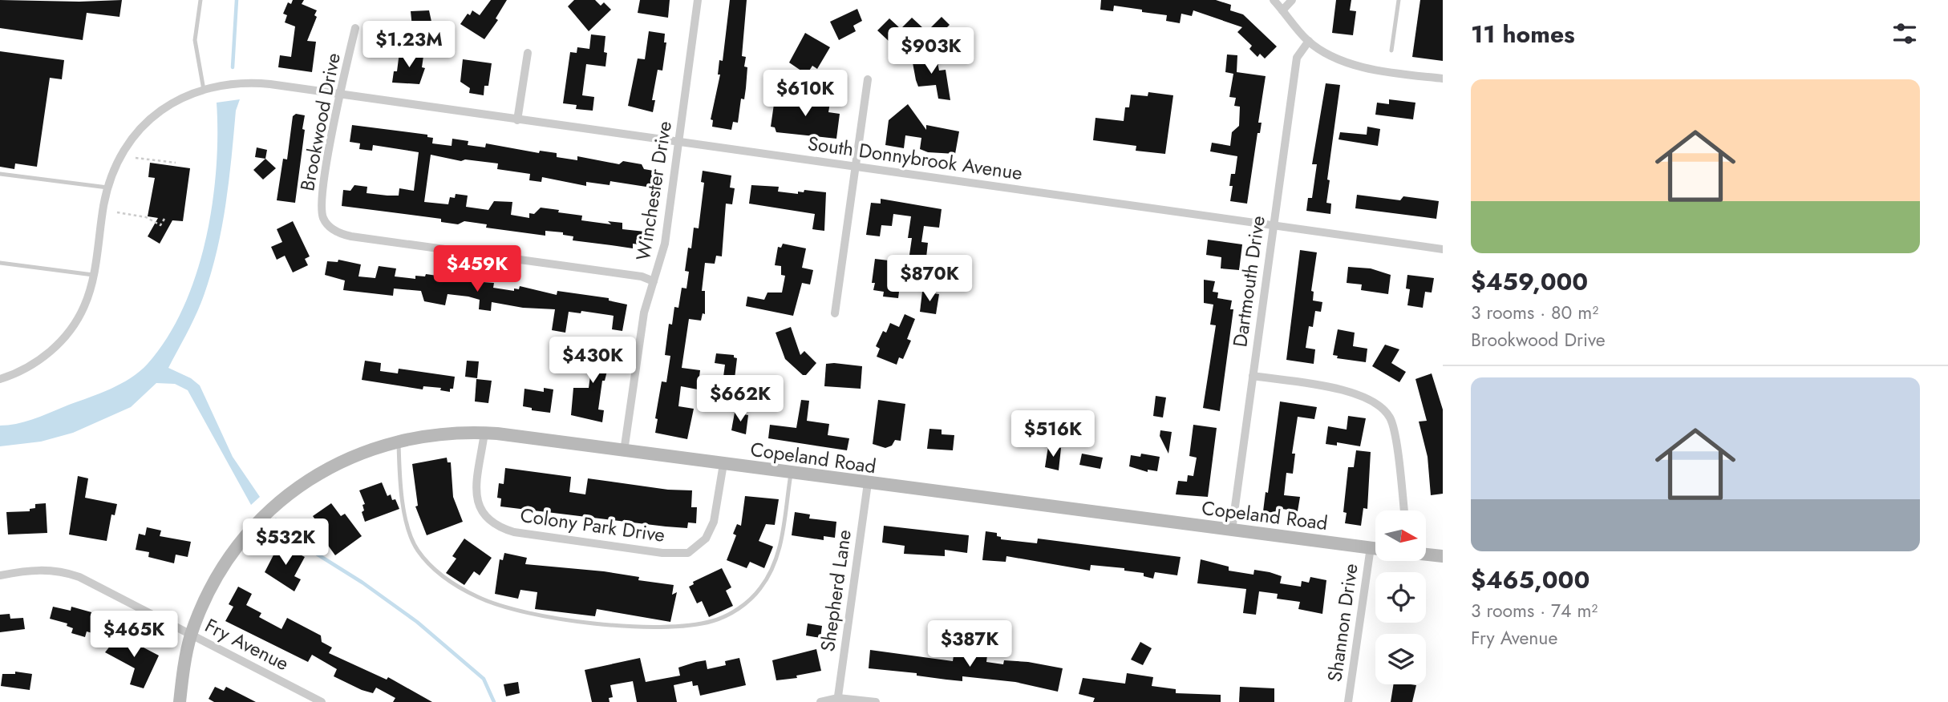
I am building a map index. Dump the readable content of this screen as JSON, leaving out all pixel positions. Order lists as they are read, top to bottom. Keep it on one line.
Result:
{"streets":{"street":["Brookwood Drive","South Donnybrook Avenue","Winchester Drive","Dartmouth Drive","Copeland Road","Colony Park Drive","Shepherd Lane","Shannon Drive","Fry Avenue"]},"crossings":[["Brookwood Drive","South Donnybrook Avenue"],["Brookwood Drive","Winchester Drive"],["South Donnybrook Avenue","Winchester Drive"],["South Donnybrook Avenue","Dartmouth Drive"],["Winchester Drive","Copeland Road"],["Dartmouth Drive","Copeland Road"],["Copeland Road","Colony Park Drive"],["Copeland Road","Shepherd Lane"],["Copeland Road","Shannon Drive"],["Copeland Road","Fry Avenue"]],"north":"right","page":{"heading":"11 homes","price":["$1.23M","$903K","$610K","$459K","$870K","$430K","$662K","$516K","$532K","$465K","$387K"],"list":[{"name":"$459,000","note":"3 rooms · 80 m² · Brookwood Drive"},{"name":"$465,000","note":"3 rooms · 74 m² · Fry Avenue"}]}}
